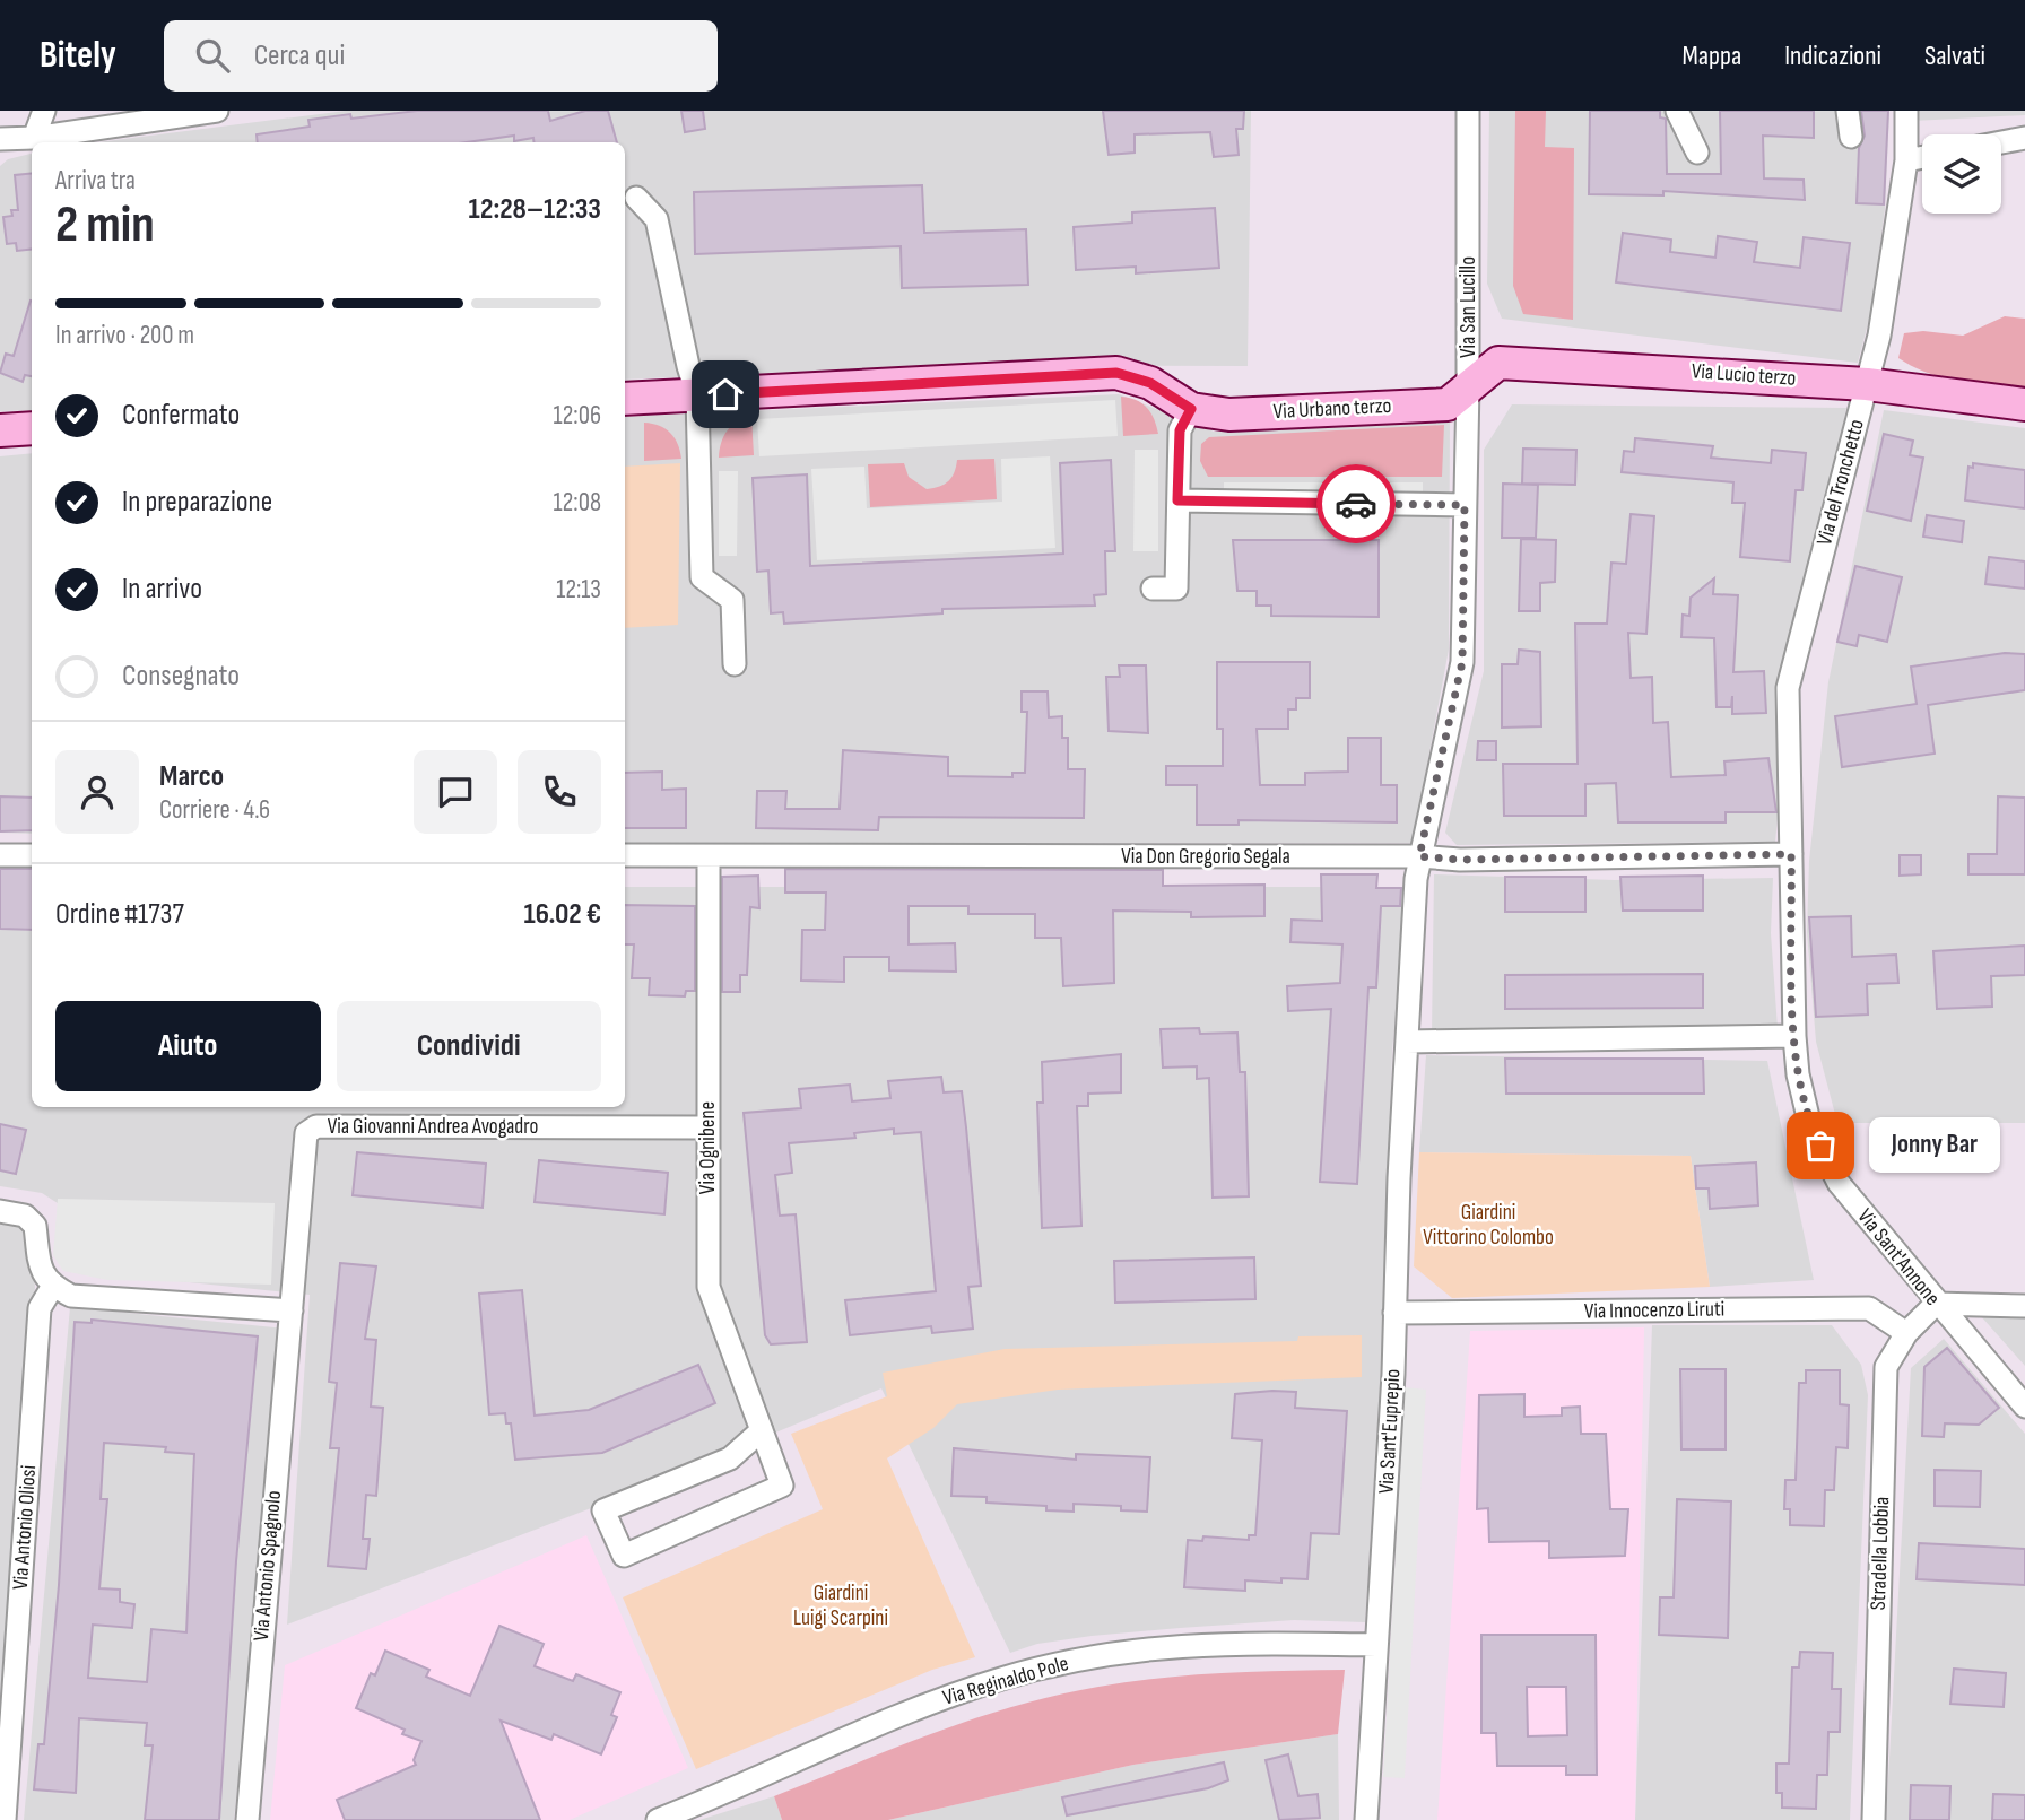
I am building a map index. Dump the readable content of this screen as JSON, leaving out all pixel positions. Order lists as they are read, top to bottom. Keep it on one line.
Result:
{"streets":{"street":["Via San Lucillo","Via Lucio terzo","Via Urbano terzo","Via del Tronchetto","Via Don Gregorio Segala","Via Giovanni Andrea Avogadro","Via Ognibene","Via Sant'Annone","Via Innocenzo Liruti","Via Sant'Euprepio","Via Antonio Oliosi","Stradella Lobbia","Via Antonio Spagnolo","Via Reginaldo Pole"]},"crossings":[["Via San Lucillo","Via Lucio terzo"],["Via San Lucillo","Via Urbano terzo"],["Via San Lucillo","Via Don Gregorio Segala"],["Via San Lucillo","Via Sant'Euprepio"],["Via Lucio terzo","Via Urbano terzo"],["Via Lucio terzo","Via del Tronchetto"],["Via del Tronchetto","Via Don Gregorio Segala"],["Via del Tronchetto","Via Sant'Annone"],["Via Don Gregorio Segala","Via Ognibene"],["Via Don Gregorio Segala","Via Sant'Annone"],["Via Don Gregorio Segala","Via Sant'Euprepio"],["Via Giovanni Andrea Avogadro","Via Ognibene"],["Via Giovanni Andrea Avogadro","Via Antonio Spagnolo"],["Via Sant'Annone","Stradella Lobbia"],["Via Innocenzo Liruti","Via Sant'Euprepio"],["Via Innocenzo Liruti","Stradella Lobbia"],["Via Sant'Euprepio","Via Reginaldo Pole"]],"parks":["Giardini Vittorino Colombo","Giardini Luigi Scarpini"],"places":["Jonny Bar"],"page":{"header":"Bitely","search":"Cerca qui","nav":["Mappa","Indicazioni","Salvati"],"heading":["2 min","Arriva tra","12:28–12:33"],"panel":["Marco","Corriere · 4.6","Ordine #1737","16.02 €"],"bar":"In arrivo · 200 m","list":[["Confermato","12:06"],["In preparazione","12:08"],["In arrivo","12:13"],"Consegnato"],"buttons":["Aiuto","Condividi"],"bubble":"Jonny Bar"}}
